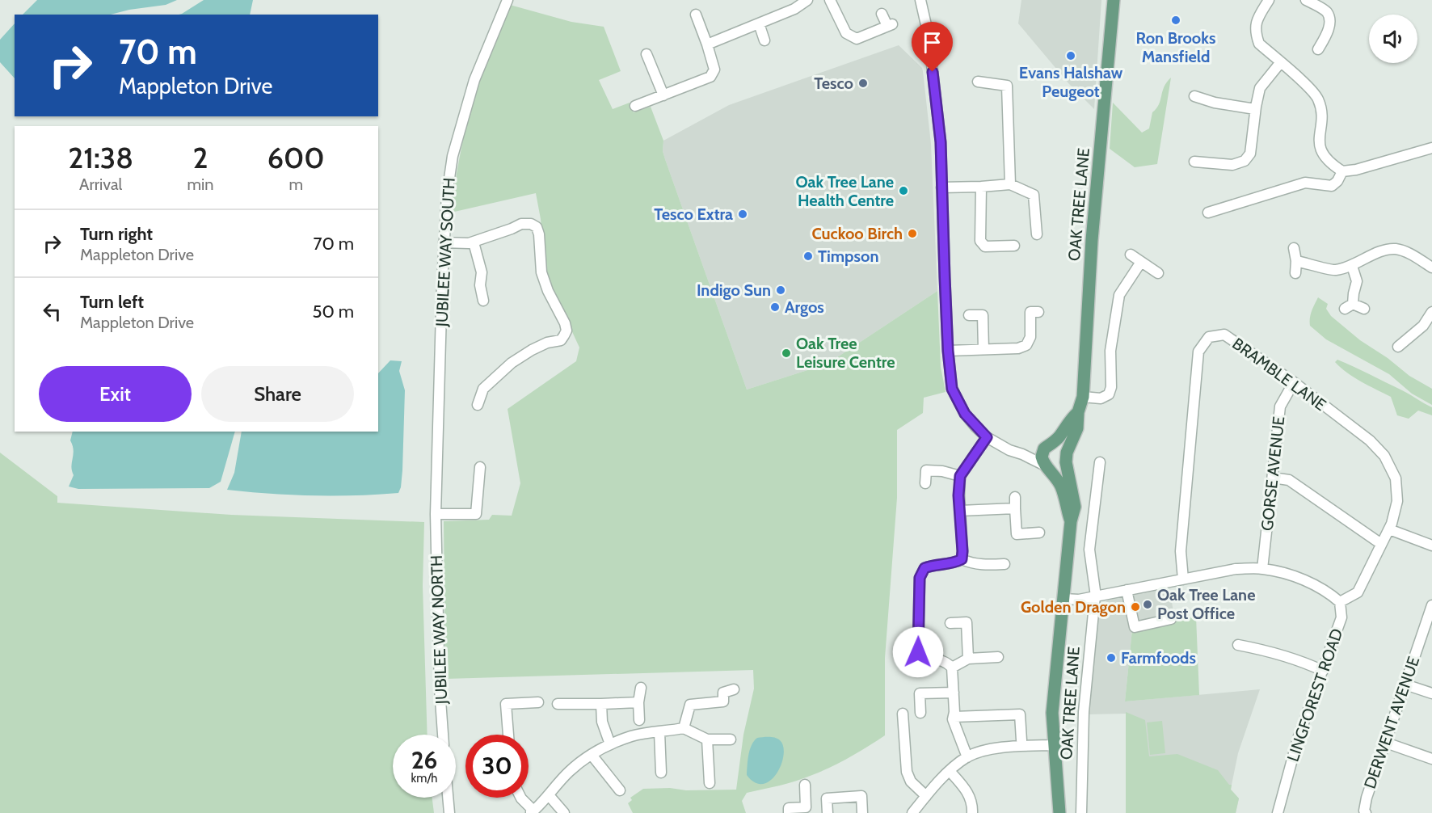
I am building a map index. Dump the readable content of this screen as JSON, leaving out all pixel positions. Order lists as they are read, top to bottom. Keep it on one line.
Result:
{"streets":{"main road":["OAK TREE LANE"],"street":["JUBILEE WAY SOUTH","BRAMBLE LANE","GORSE AVENUE","JUBILEE WAY NORTH","LINGFOREST ROAD","DERWENT AVENUE"]},"crossings":[["JUBILEE WAY SOUTH","JUBILEE WAY NORTH"],["BRAMBLE LANE","GORSE AVENUE"],["BRAMBLE LANE","LINGFOREST ROAD"]],"places":["Ron Brooks Mansfield","Evans Halshaw Peugeot","Tesco","Oak Tree Lane Health Centre","Tesco Extra","Cuckoo Birch","Timpson","Indigo Sun","Argos","Oak Tree Leisure Centre","Oak Tree Lane Post Office","Golden Dragon","Farmfoods"],"page":{"turn":["70 m","Mappleton Drive"],"eta":["21:38","Arrival","2","min","600","m"],"list":[{"name":"Turn right","note":"Mappleton Drive","value":"70 m"},{"name":"Turn left","note":"Mappleton Drive","value":"50 m"}],"buttons":["Exit","Share"],"speed":"26 km/h","limit":"30"}}
